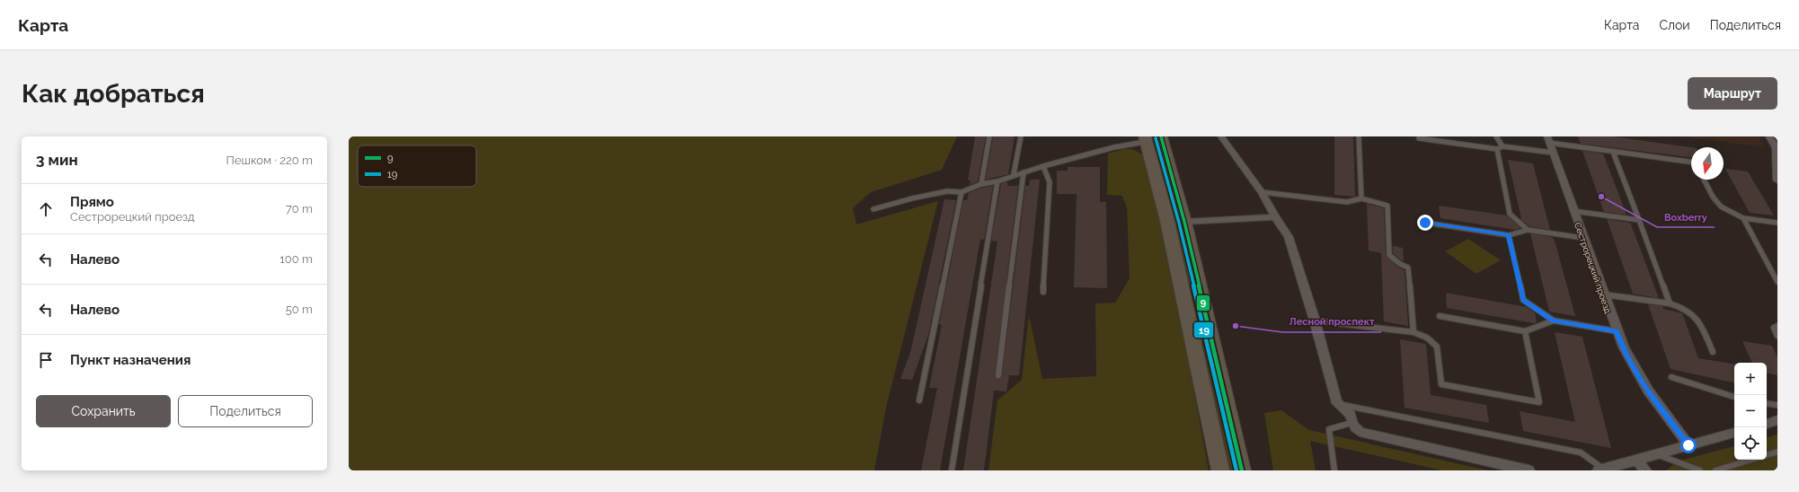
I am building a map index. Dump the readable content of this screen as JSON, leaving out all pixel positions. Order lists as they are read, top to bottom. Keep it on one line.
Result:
{"streets":{"street":["Сестрорецкий проезд"]},"places":["Boxberry","Лесной проспект"],"lines":["transit line 9","transit line 19"],"legend":["9","19"],"north":"bottom","page":{"header":"Карта","nav":["Карта","Слои","Поделиться"],"buttons":["Маршрут",["Сохранить","Поделиться"]],"title":"Как добраться","heading":["3 мин","Пешком · 220 m"],"list":[["Прямо","Сестрорецкий проезд","70 m"],["Налево","100 m"],["Налево","50 m"],"Пункт назначения"],"map_buttons":["+","−"]}}
